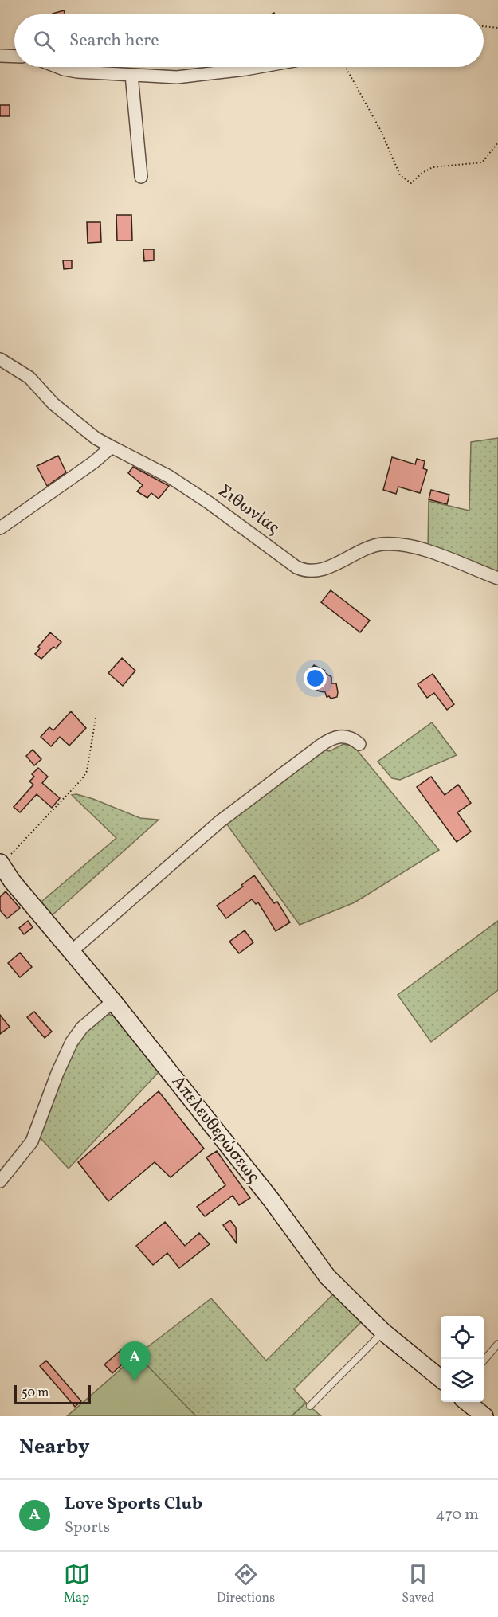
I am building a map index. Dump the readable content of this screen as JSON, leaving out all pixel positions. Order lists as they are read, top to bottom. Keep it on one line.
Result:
{"streets":{"street":["Σιθωνίας","Απελευθερώσεως"]},"scale_bar":"50 m","page":{"search":"Search here","pins":"A","scale":"50 m","heading":"Nearby","list":[{"mark":"A","name":"Love Sports Club","note":"Sports","value":"470 m"}],"nav":["Map","Directions","Saved"]}}
